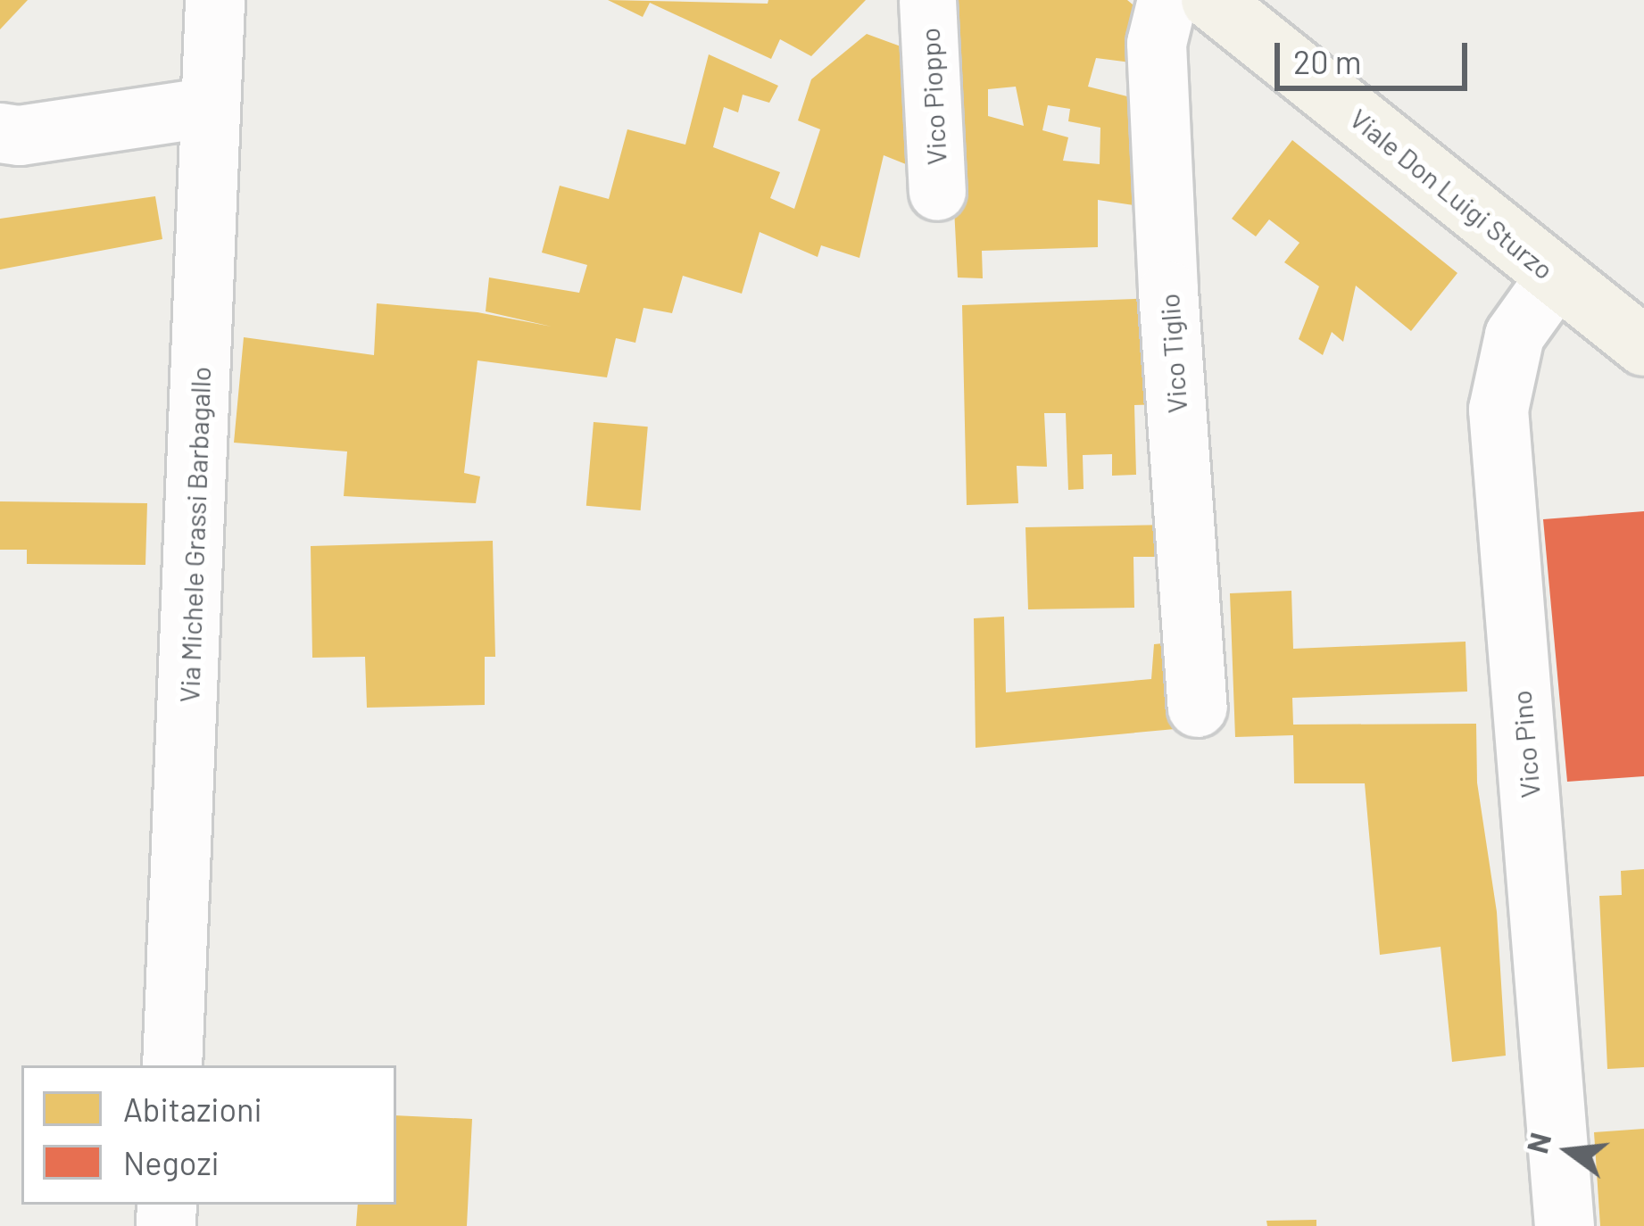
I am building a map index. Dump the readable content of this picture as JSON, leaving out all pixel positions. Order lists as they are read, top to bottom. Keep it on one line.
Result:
{"streets":{"main road":["Viale Don Luigi Sturzo"],"street":["Vico Pioppo","Vico Tiglio","Via Michele Grassi Barbagallo","Vico Pino"]},"crossings":[["Viale Don Luigi Sturzo","Vico Pino"]],"legend":["Abitazioni","Negozi"],"scale_bar":"20 m","north":"left"}
